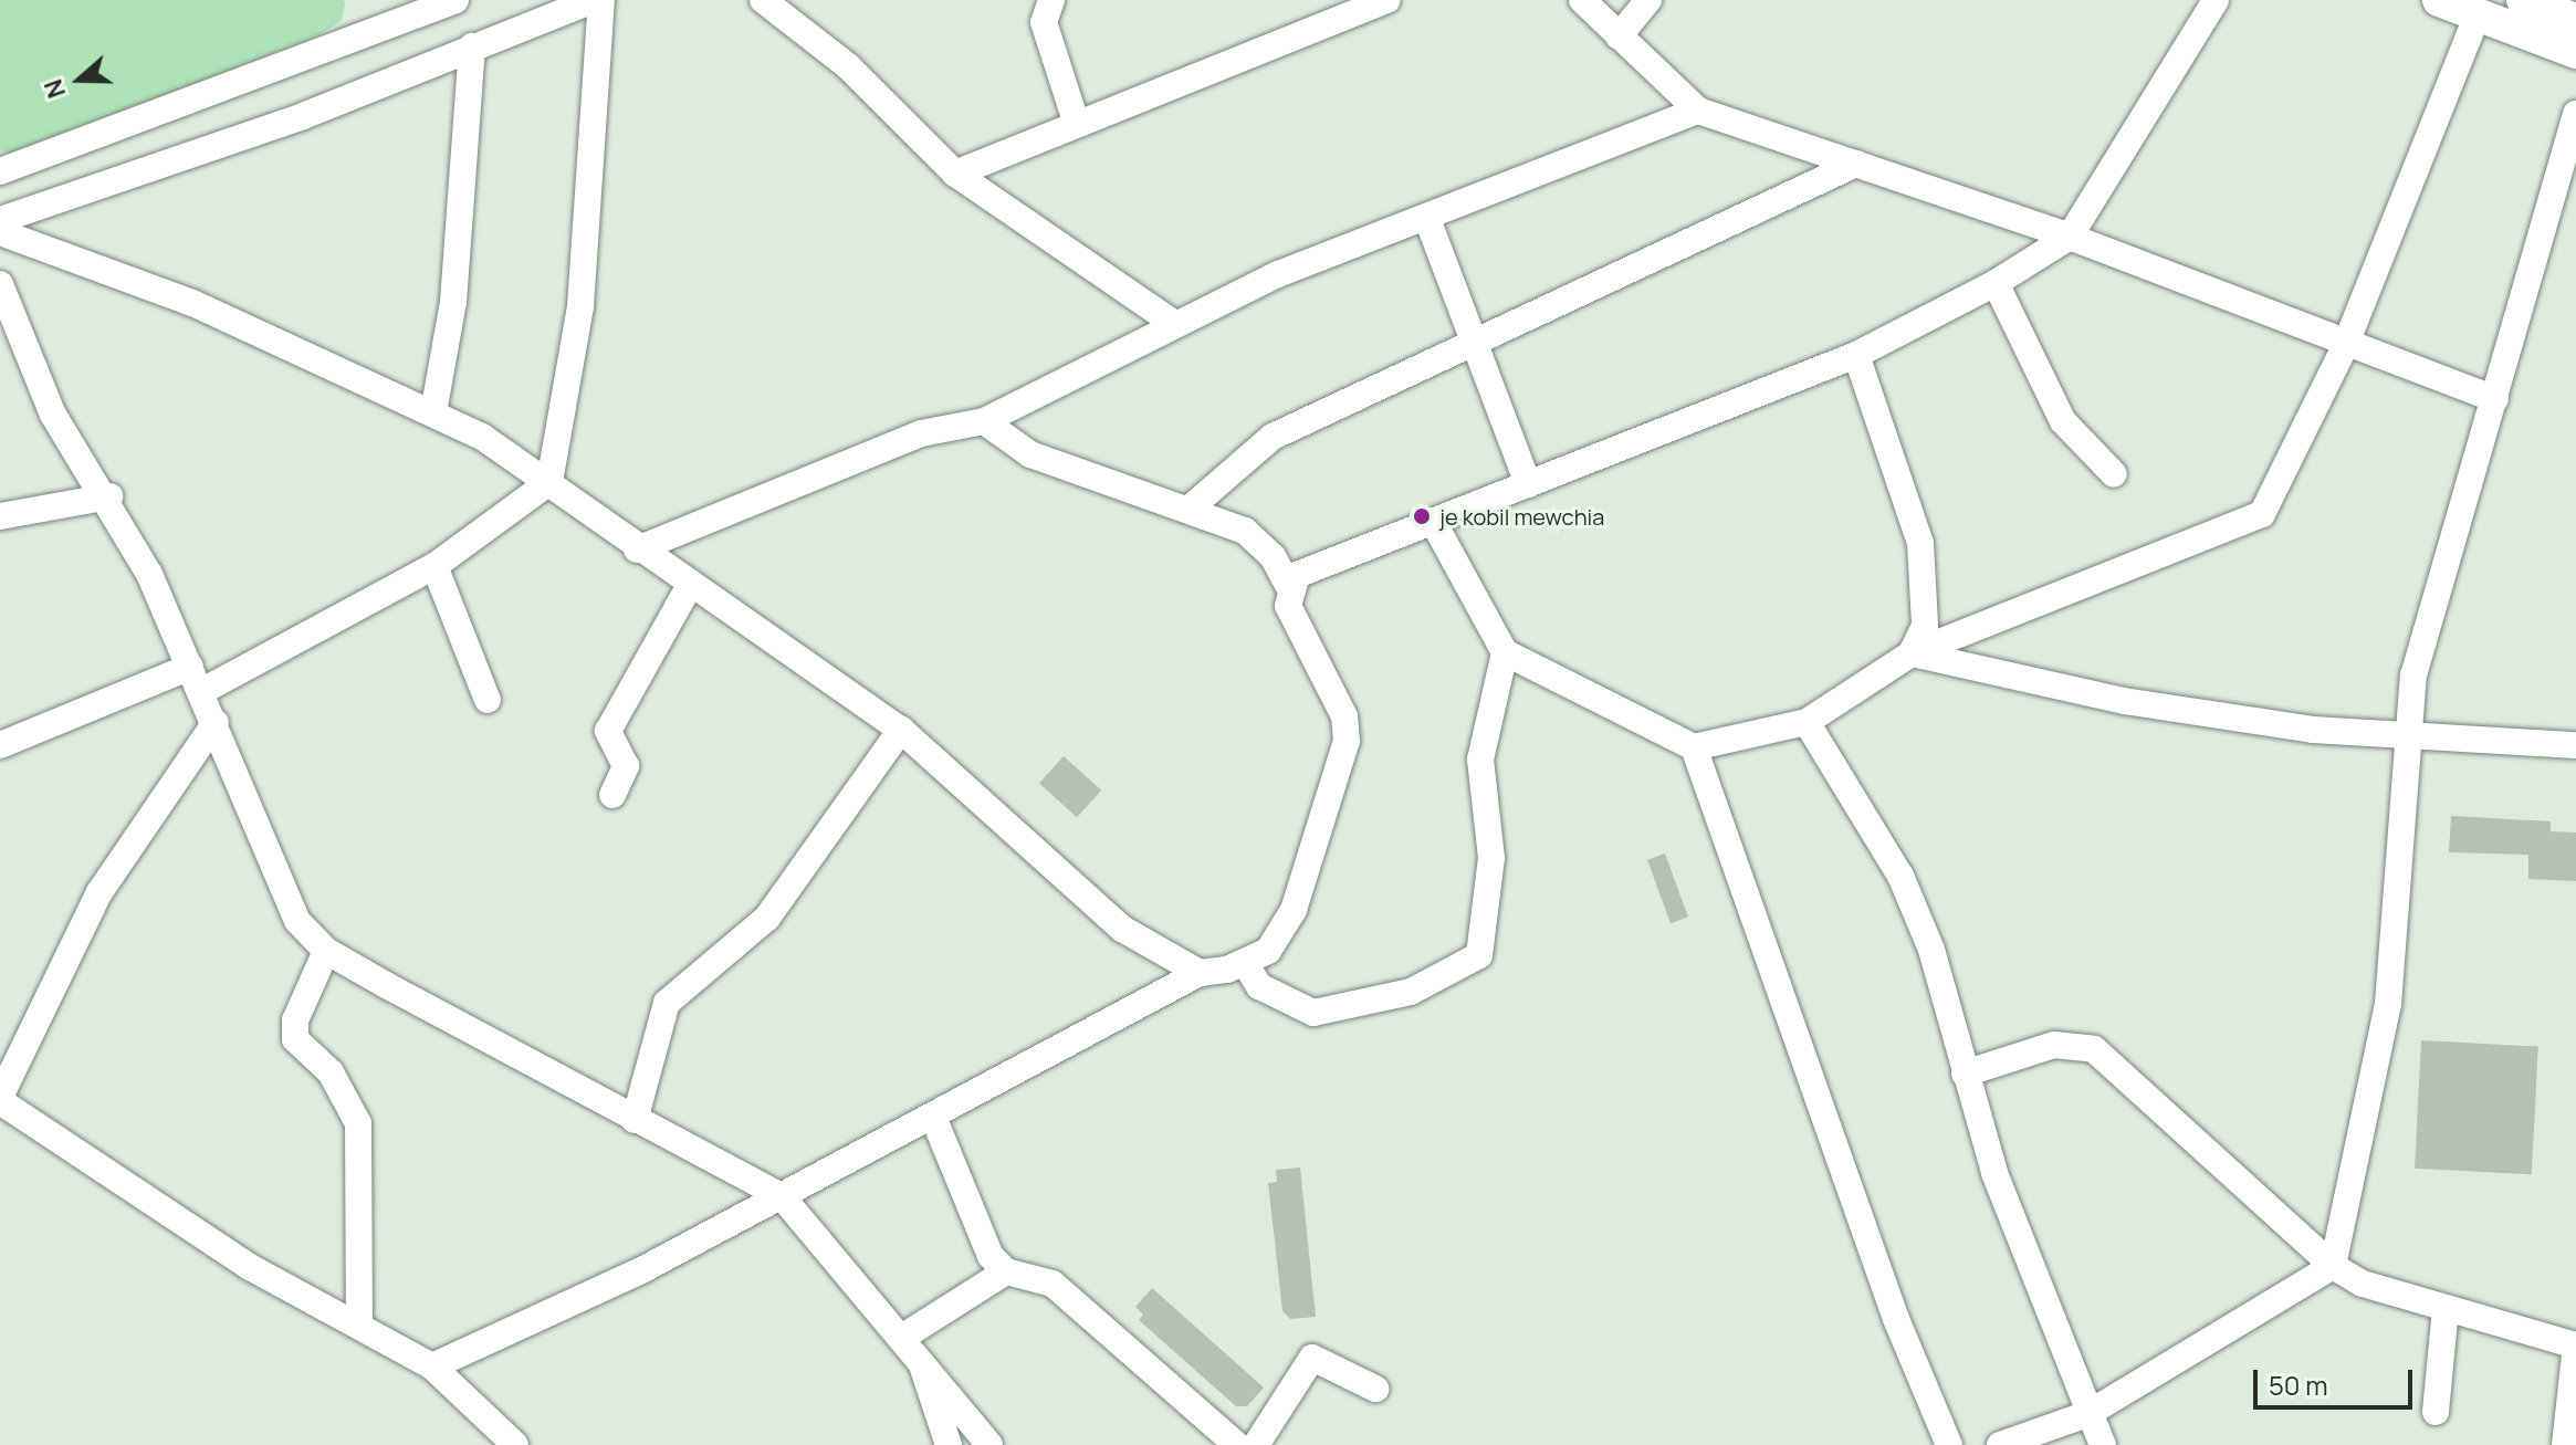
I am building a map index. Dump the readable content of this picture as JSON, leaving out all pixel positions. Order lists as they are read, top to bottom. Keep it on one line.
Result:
{"places":["je kobil mewchia"],"scale_bar":"50 m","north":"left"}
